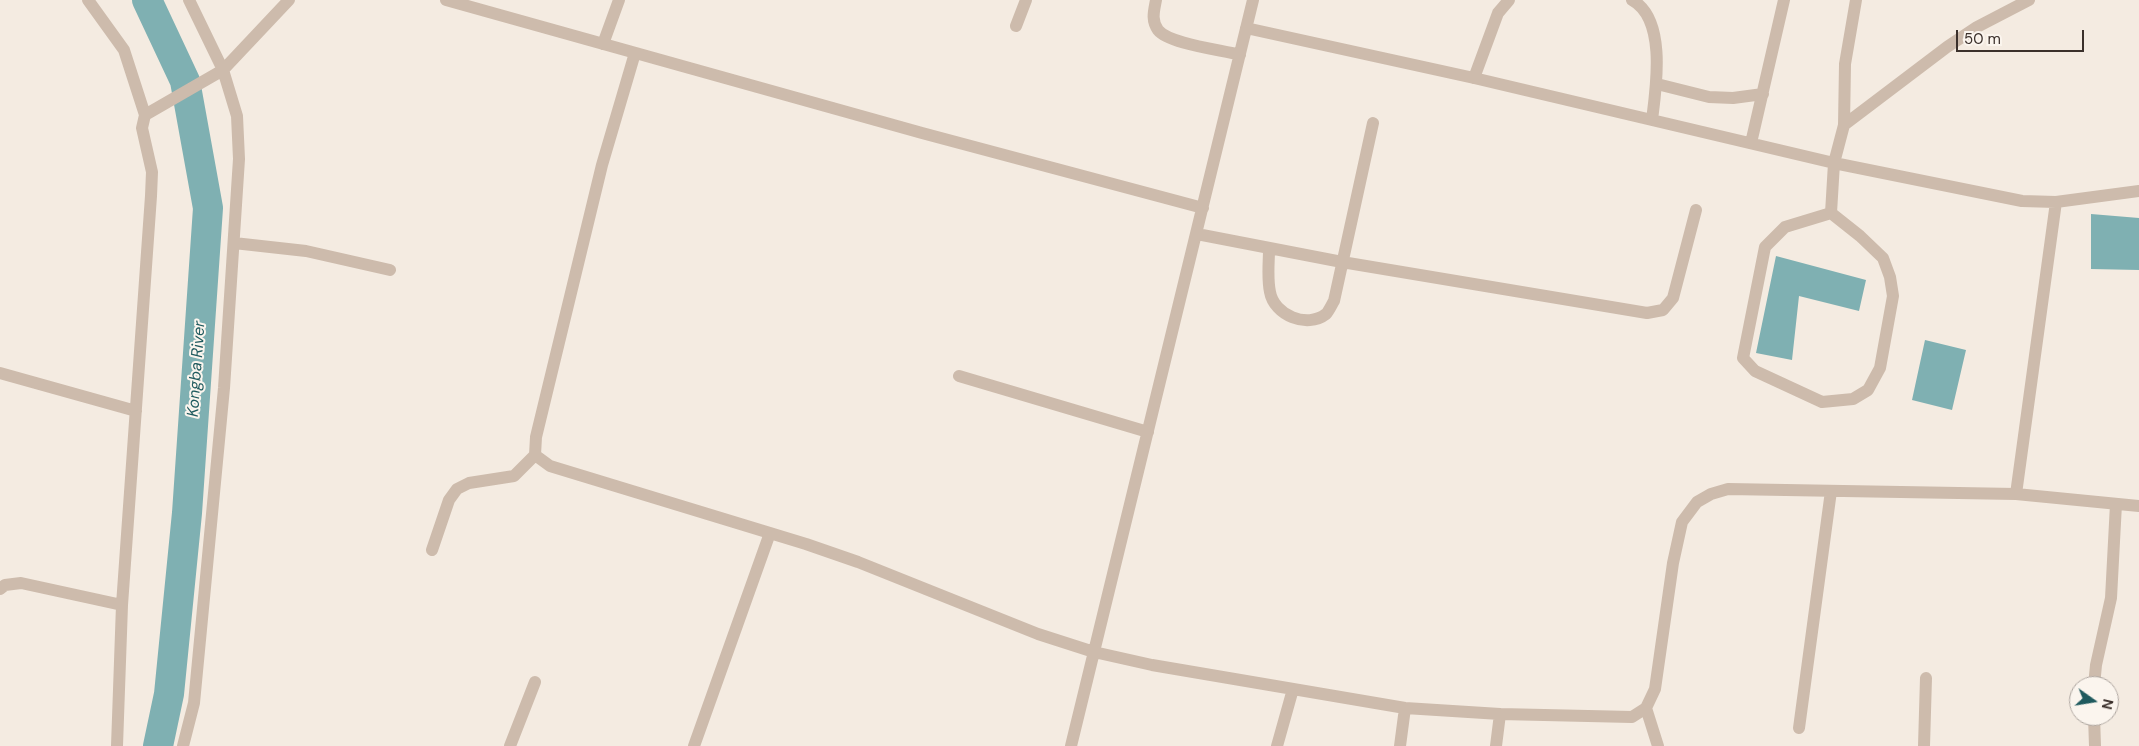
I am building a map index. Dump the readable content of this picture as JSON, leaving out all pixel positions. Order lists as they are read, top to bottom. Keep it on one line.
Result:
{"water":["Kongba River"],"scale_bar":"50 m","north":"right"}
